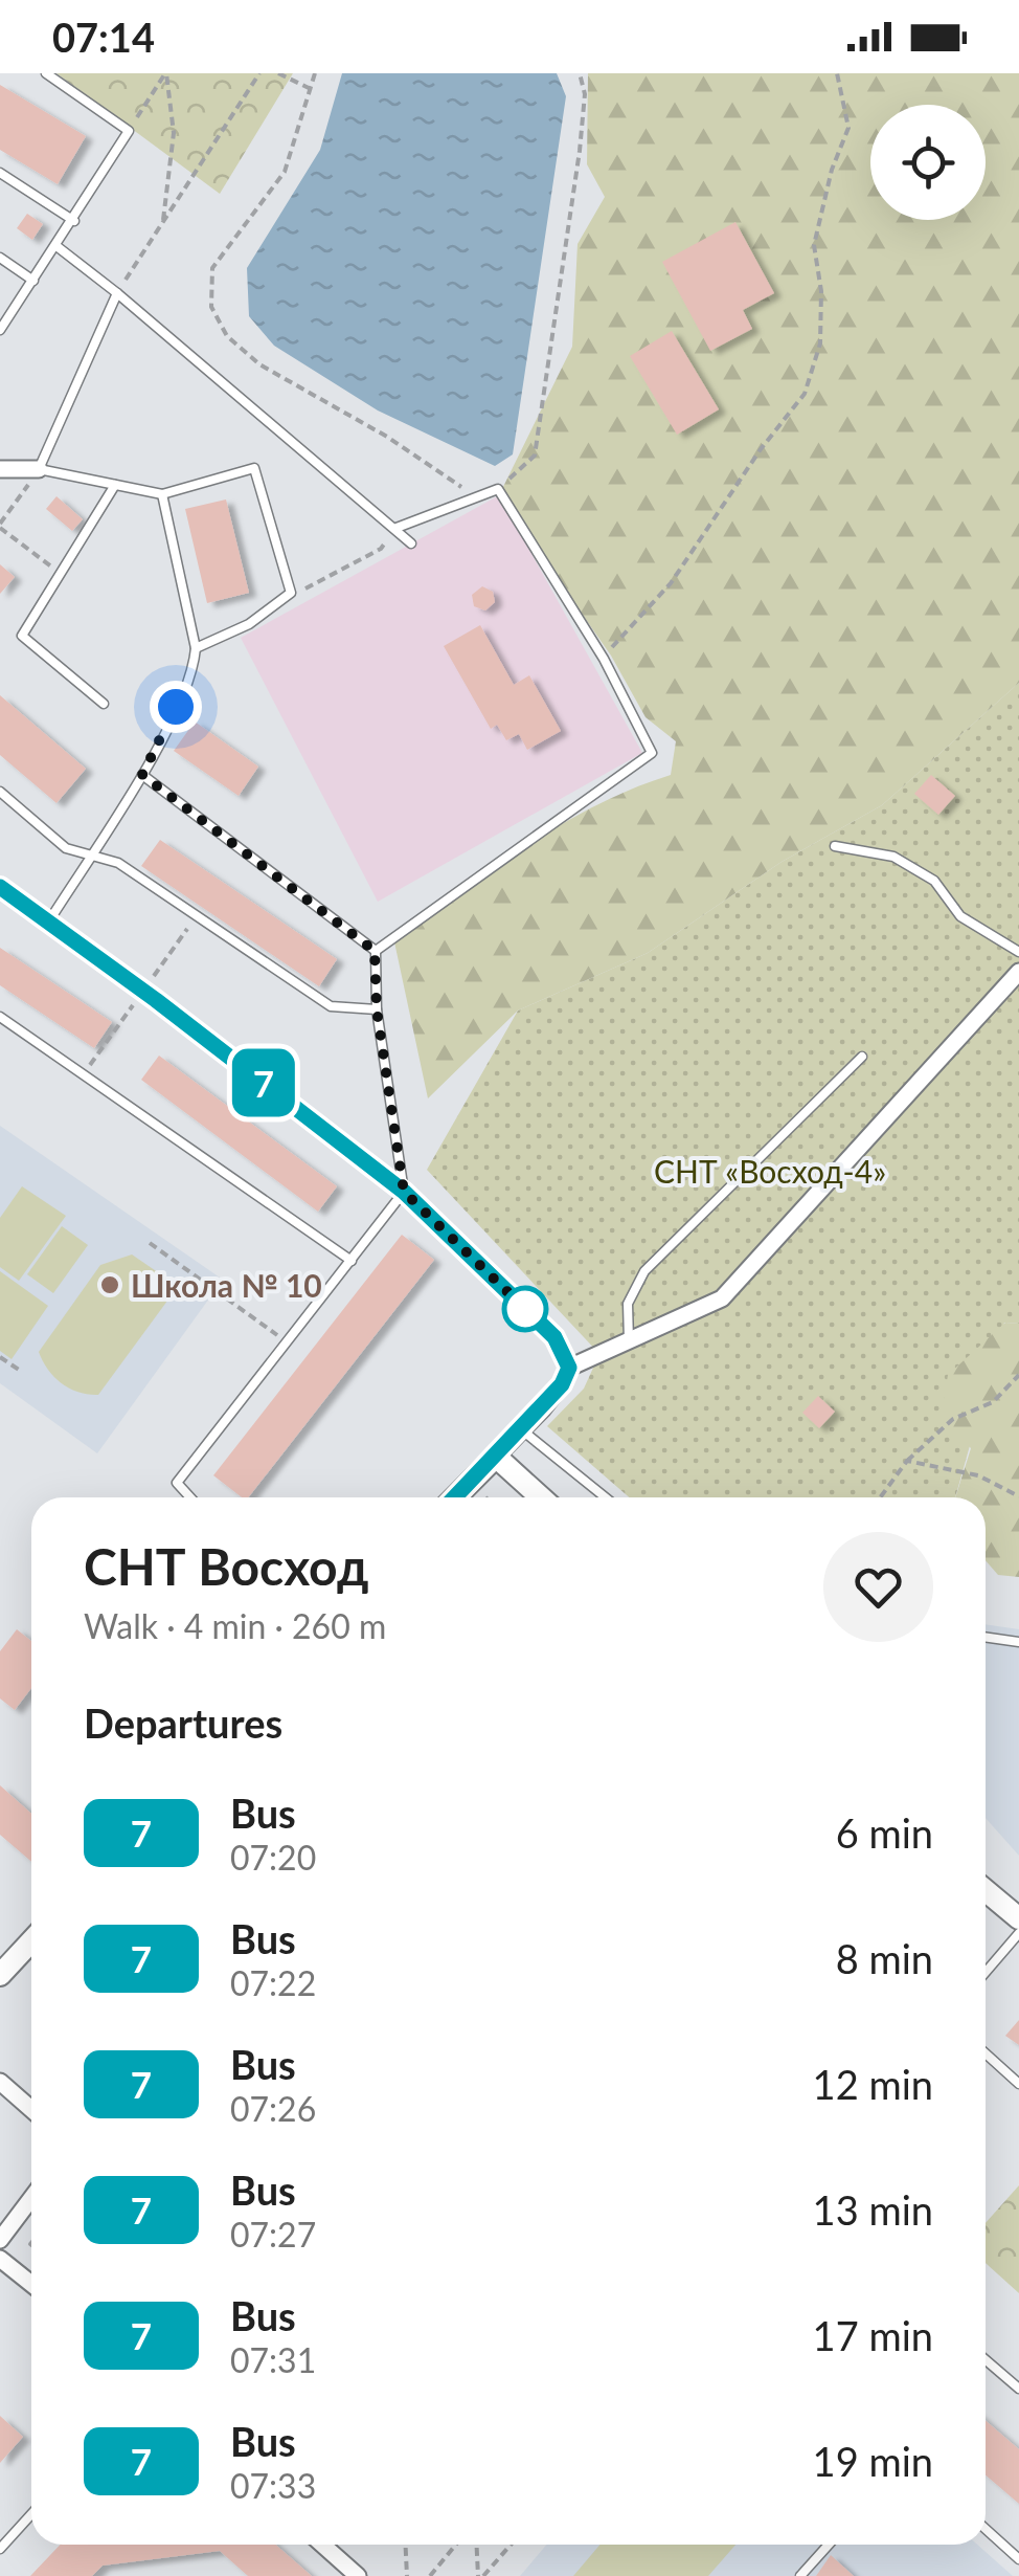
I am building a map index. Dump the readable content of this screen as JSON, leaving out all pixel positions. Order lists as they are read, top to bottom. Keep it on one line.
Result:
{"parks":["СНТ «Восход-4»"],"places":["Школа № 10"],"lines":["bus line 7"],"page":{"status":"07:14","on_map":"7","heading":[["СНТ Восход","Walk · 4 min · 260 m"],"Departures"],"list":[{"mark":"7","name":"Bus","note":"07:20","value":"6 min"},{"mark":"7","name":"Bus","note":"07:22","value":"8 min"},{"mark":"7","name":"Bus","note":"07:26","value":"12 min"},{"mark":"7","name":"Bus","note":"07:27","value":"13 min"},{"mark":"7","name":"Bus","note":"07:31","value":"17 min"},{"mark":"7","name":"Bus","note":"07:33","value":"19 min"}]}}
